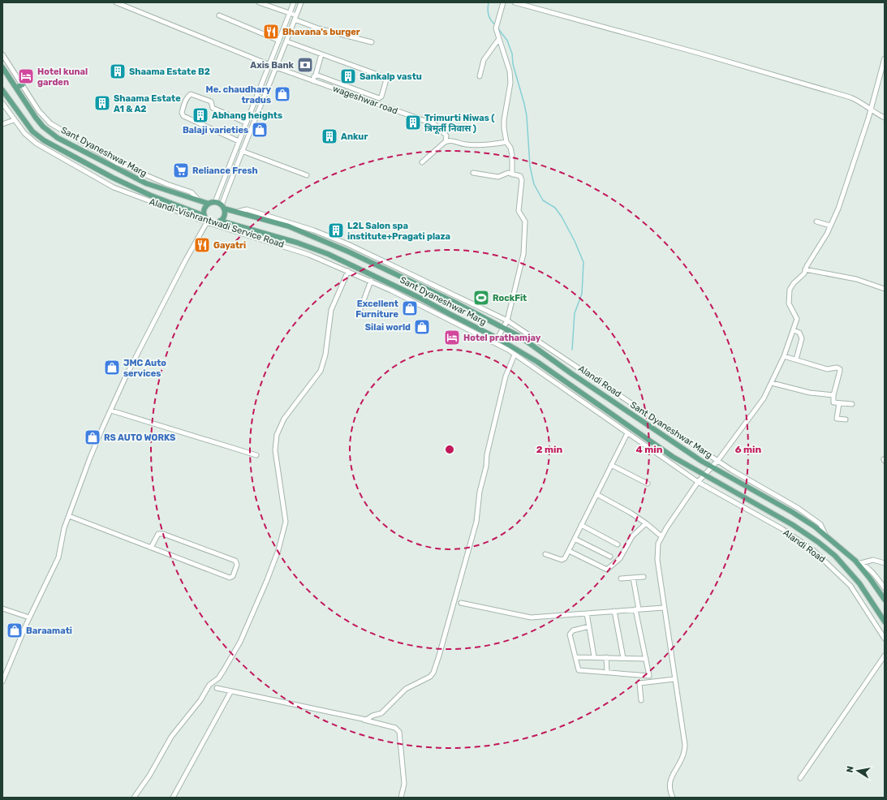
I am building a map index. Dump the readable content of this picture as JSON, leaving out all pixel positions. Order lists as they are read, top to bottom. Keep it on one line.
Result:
{"streets":{"main road":["Sant Dyaneshwar Marg"],"street":["wageshwar road","Alandi-Vishrantwadi Service Road","Alandi Road"]},"crossings":[["Sant Dyaneshwar Marg","Alandi-Vishrantwadi Service Road"],["Sant Dyaneshwar Marg","Alandi Road"],["Alandi-Vishrantwadi Service Road","Alandi Road"]],"places":{"restaurant":["Bhavana's burger","Gayatri"],"bank":["Axis Bank"],"building":["Shaama Estate B2","Sankalp vastu","Shaama Estate A1 & A2","Abhang heights","Trimurti Niwas ( त्रिमूर्ती निवास )","Ankur","L2L Salon spa institute+Pragati plaza"],"hotel":["Hotel kunal garden","Hotel prathamjay"],"shop":["Me. chaudhary tradus","Balaji varieties","Excellent Furniture","Silai world","JMC Auto services","RS AUTO WORKS","Baraamati"],"supermarket":["Reliance Fresh"],"sports":["RockFit"]},"north":"left","rings":["2 min","4 min","6 min"]}
